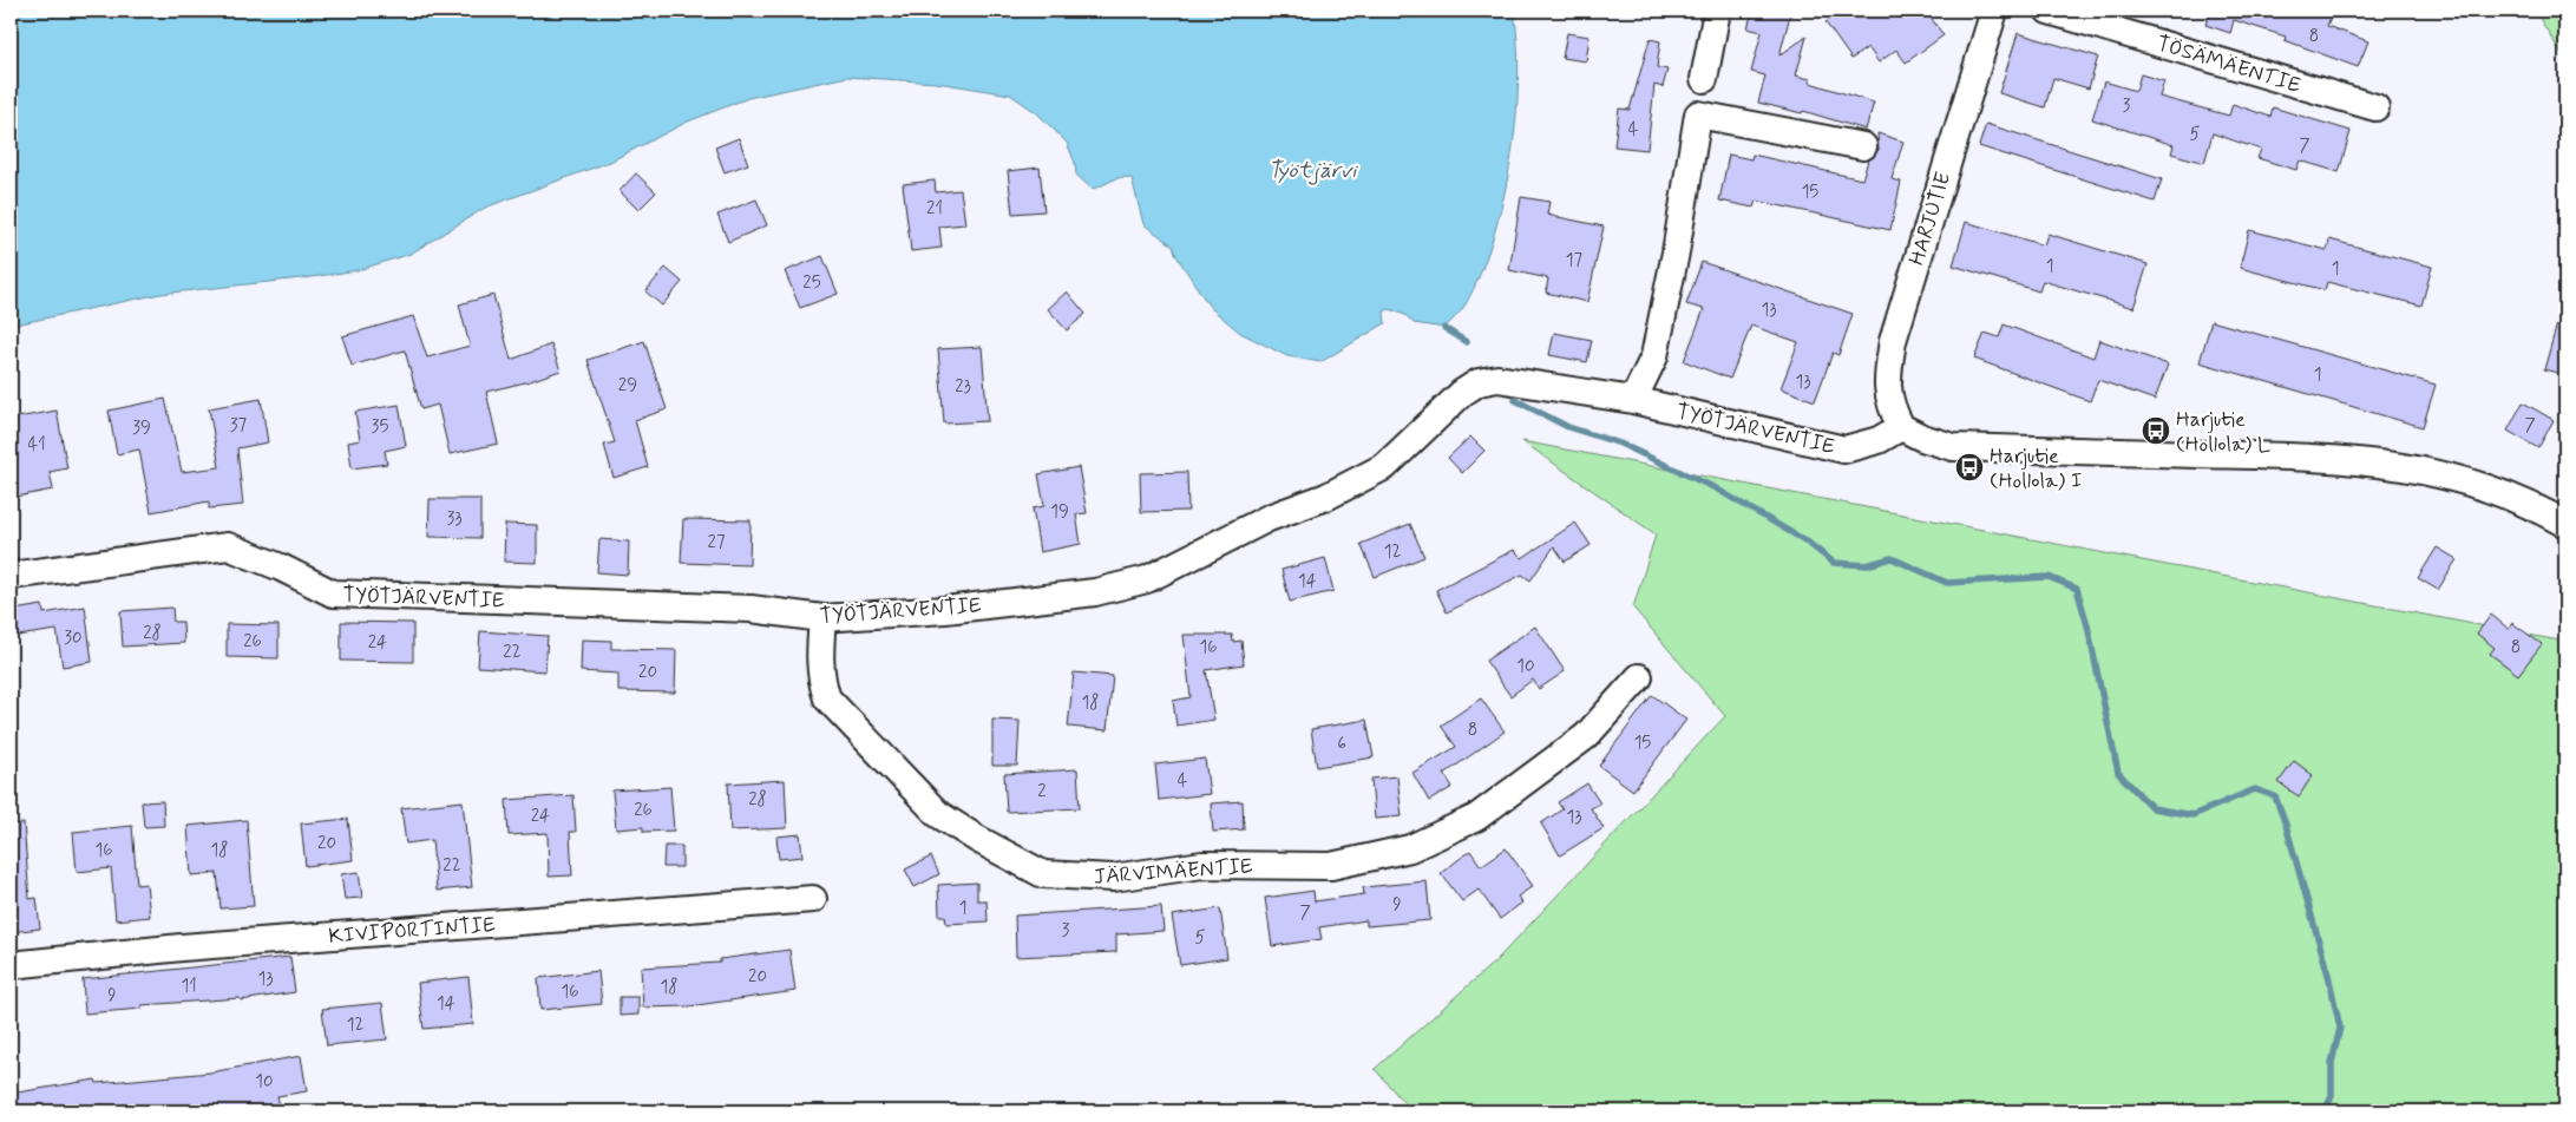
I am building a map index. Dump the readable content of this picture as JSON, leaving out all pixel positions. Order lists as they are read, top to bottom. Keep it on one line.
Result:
{"streets":{"street":["TÖSÄMÄENTIE","HARJUTIE","TYÖTJÄRVENTIE","JÄRVIMÄENTIE","KIVIPORTINTIE"]},"crossings":[["HARJUTIE","TYÖTJÄRVENTIE"],["TYÖTJÄRVENTIE","JÄRVIMÄENTIE"]],"water":["Työtjärvi"],"places":{"bus stop":["Harjutie (Hollola) L","Harjutie (Hollola) I"]},"house_numbers":["8","3","4","5","7","15","21","17","1","1","25","13","1","13","29","23","37","7","35","39","41","19","33","27","12","14","28","30","26","24","16","8","22","10","20","18","8","15","6","4","2","28","26","24","13","20","16","18","22","9","1","7","3","5","20","13","11","18","16","9","14","12","10"]}
